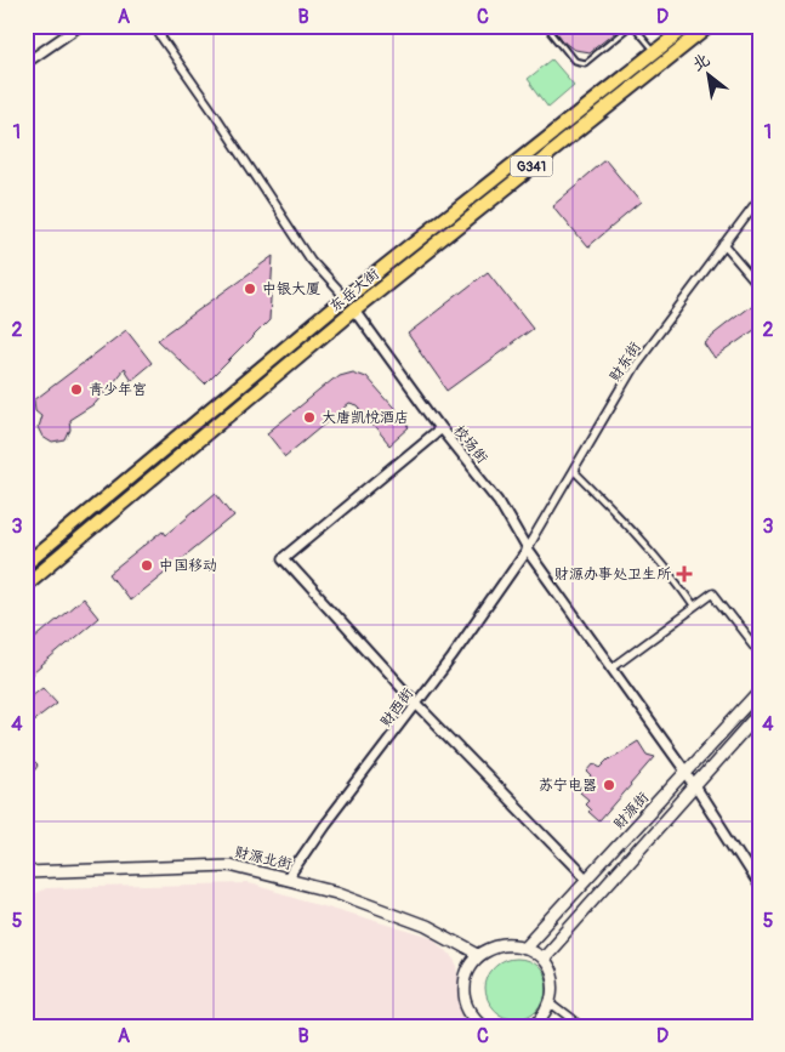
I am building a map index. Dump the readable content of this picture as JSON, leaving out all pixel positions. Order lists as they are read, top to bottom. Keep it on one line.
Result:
{"streets":{"highway":["G341","东岳大街"],"main road":["财源街","财源北街"],"street":["财东街","校场街","财西街"]},"crossings":[["东岳大街","校场街"],["财东街","校场街"],["财东街","财西街"],["校场街","财西街"],["校场街","财源街"],["财西街","财源北街"]],"places":{"other":["中银大厦","青少年宫","大唐凯悦酒店","中国移动","苏宁电器"],"health":["财源办事处卫生所"]},"north":"top left","grid":{"columns":["A","B","C","D"],"rows":["1","2","3","4","5"]}}
